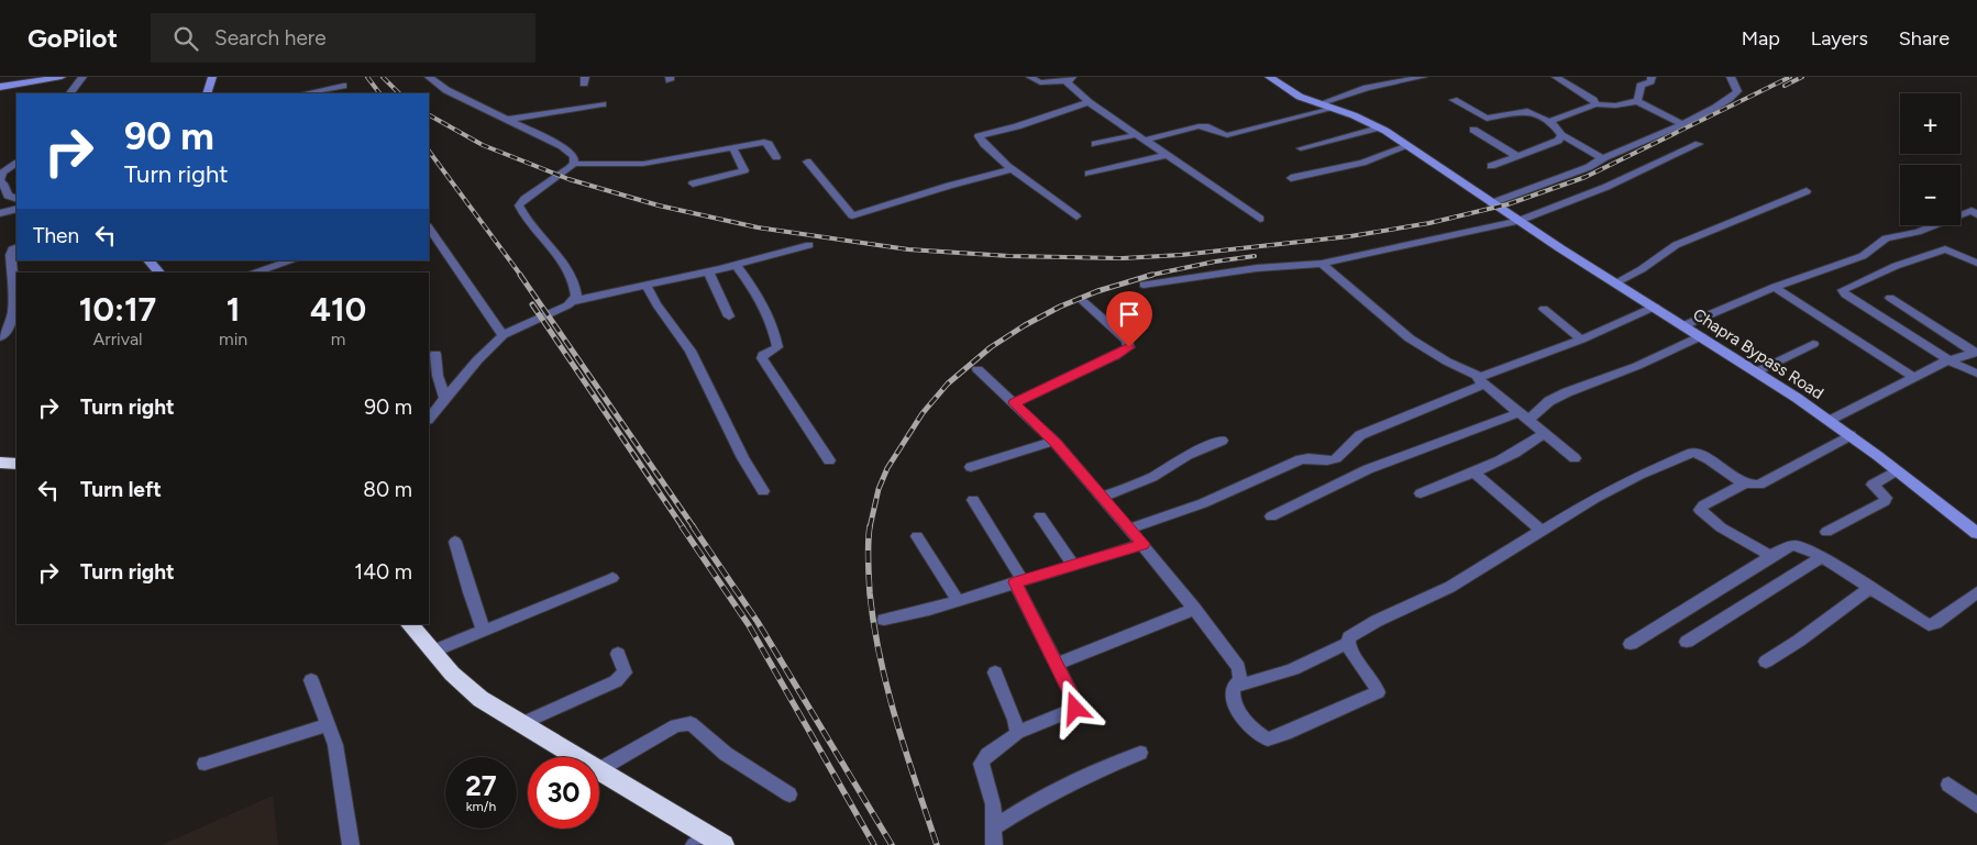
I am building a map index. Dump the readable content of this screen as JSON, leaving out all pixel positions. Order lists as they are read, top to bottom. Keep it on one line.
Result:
{"streets":{"street":["Chapra Bypass Road"]},"page":{"header":"GoPilot","search":"Search here","nav":["Map","Layers","Share"],"map_buttons":["+","−"],"turn":["90 m","Turn right"],"then":"Then","eta":["10:17","Arrival","1","min","410","m"],"list":[{"name":"Turn right","value":"90 m"},{"name":"Turn left","value":"80 m"},{"name":"Turn right","value":"140 m"}],"speed":"27 km/h","limit":"30"}}
